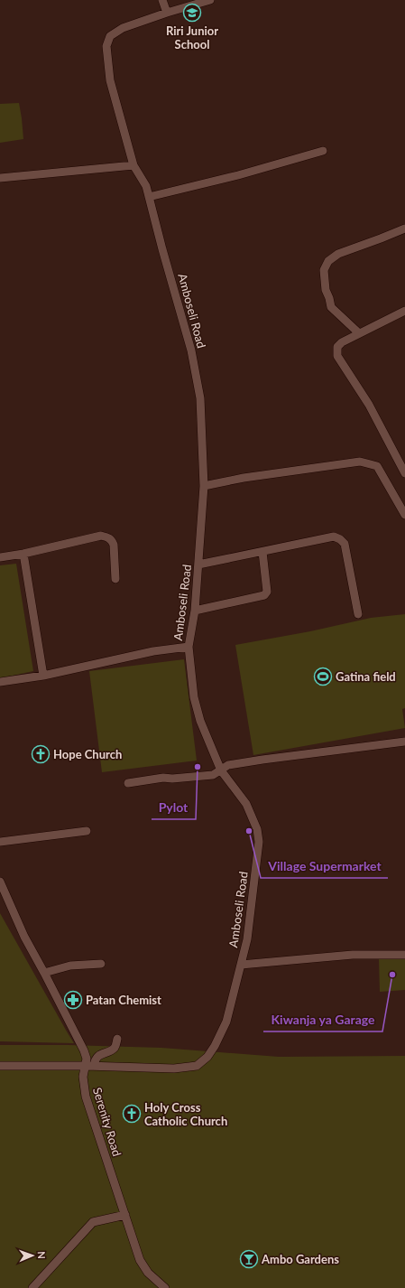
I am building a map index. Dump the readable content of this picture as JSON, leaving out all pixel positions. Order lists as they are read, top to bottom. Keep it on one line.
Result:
{"streets":{"street":["Amboseli Road","Serenity Road"]},"crossings":[["Amboseli Road","Serenity Road"]],"places":{"school or university":["Riri Junior School"],"sports":["Gatina field"],"church":["Hope Church","Holy Cross Catholic Church"],"other":["Pylot","Village Supermarket","Kiwanja ya Garage"],"pharmacy":["Patan Chemist"],"bar":["Ambo Gardens"]},"north":"right"}
